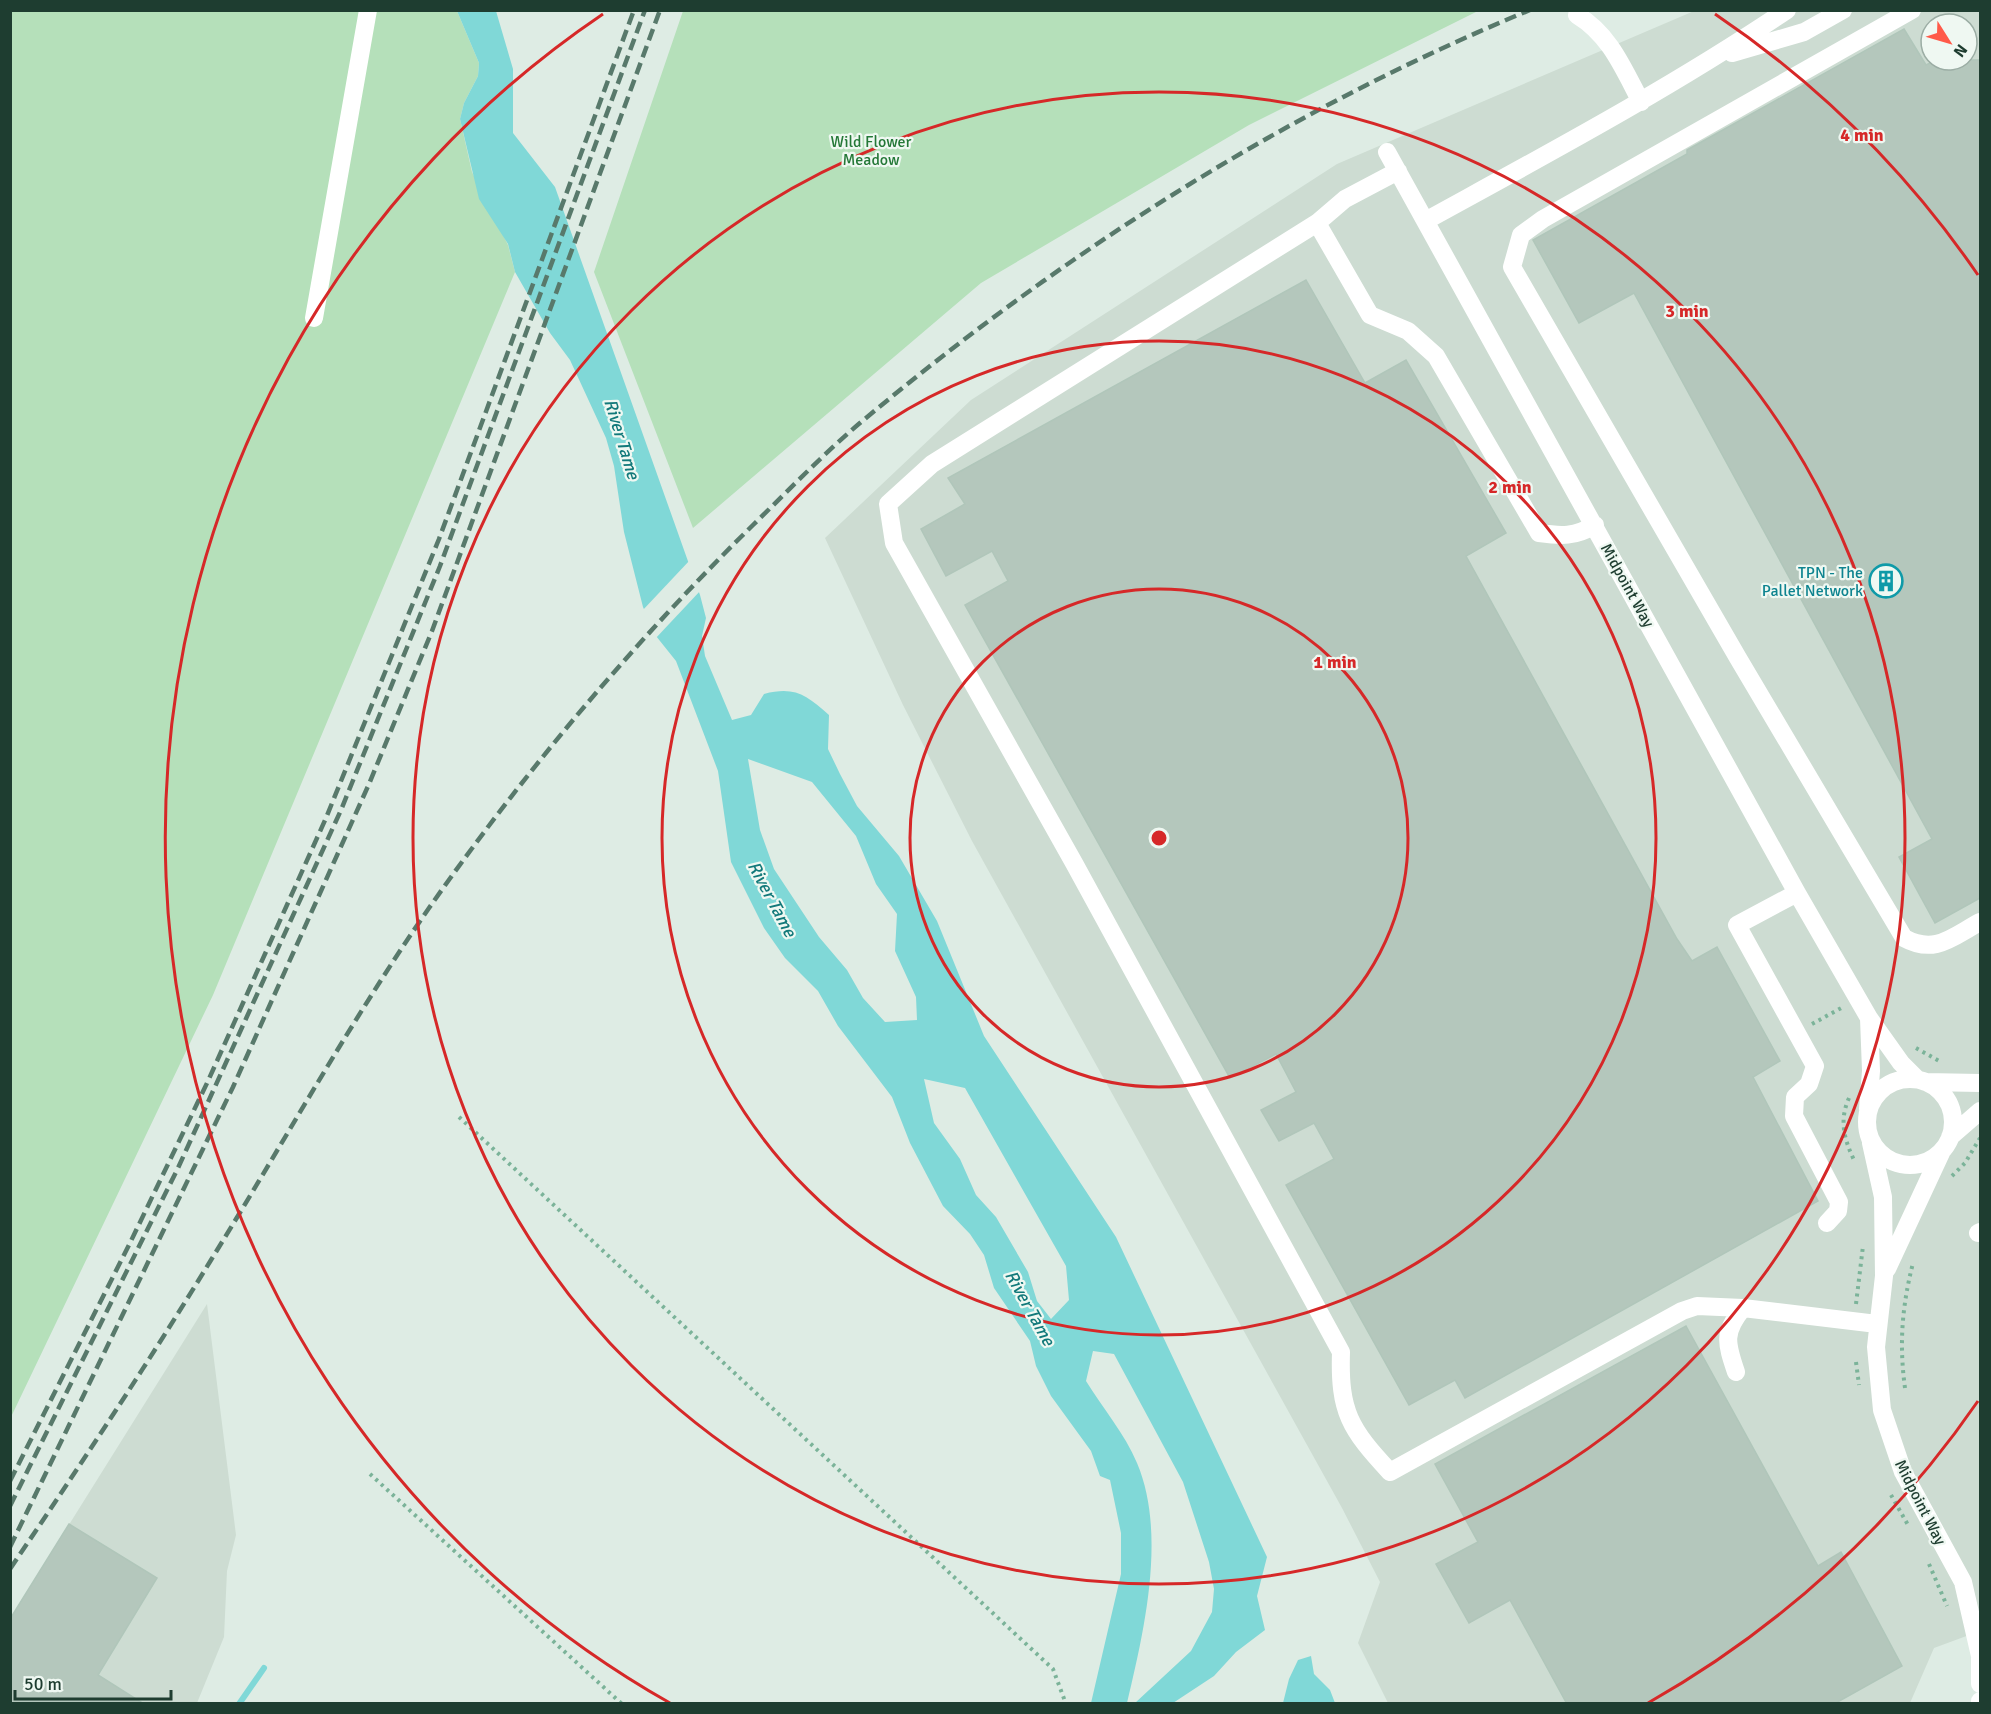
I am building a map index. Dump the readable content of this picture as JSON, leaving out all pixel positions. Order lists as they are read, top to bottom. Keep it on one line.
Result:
{"streets":{"street":["Midpoint Way"]},"water":["River Tame"],"parks":["Wild Flower Meadow"],"places":{"building":["TPN - The Pallet Network"]},"scale_bar":"50 m","north":"bottom right","rings":["4 min","3 min","2 min","1 min"]}
